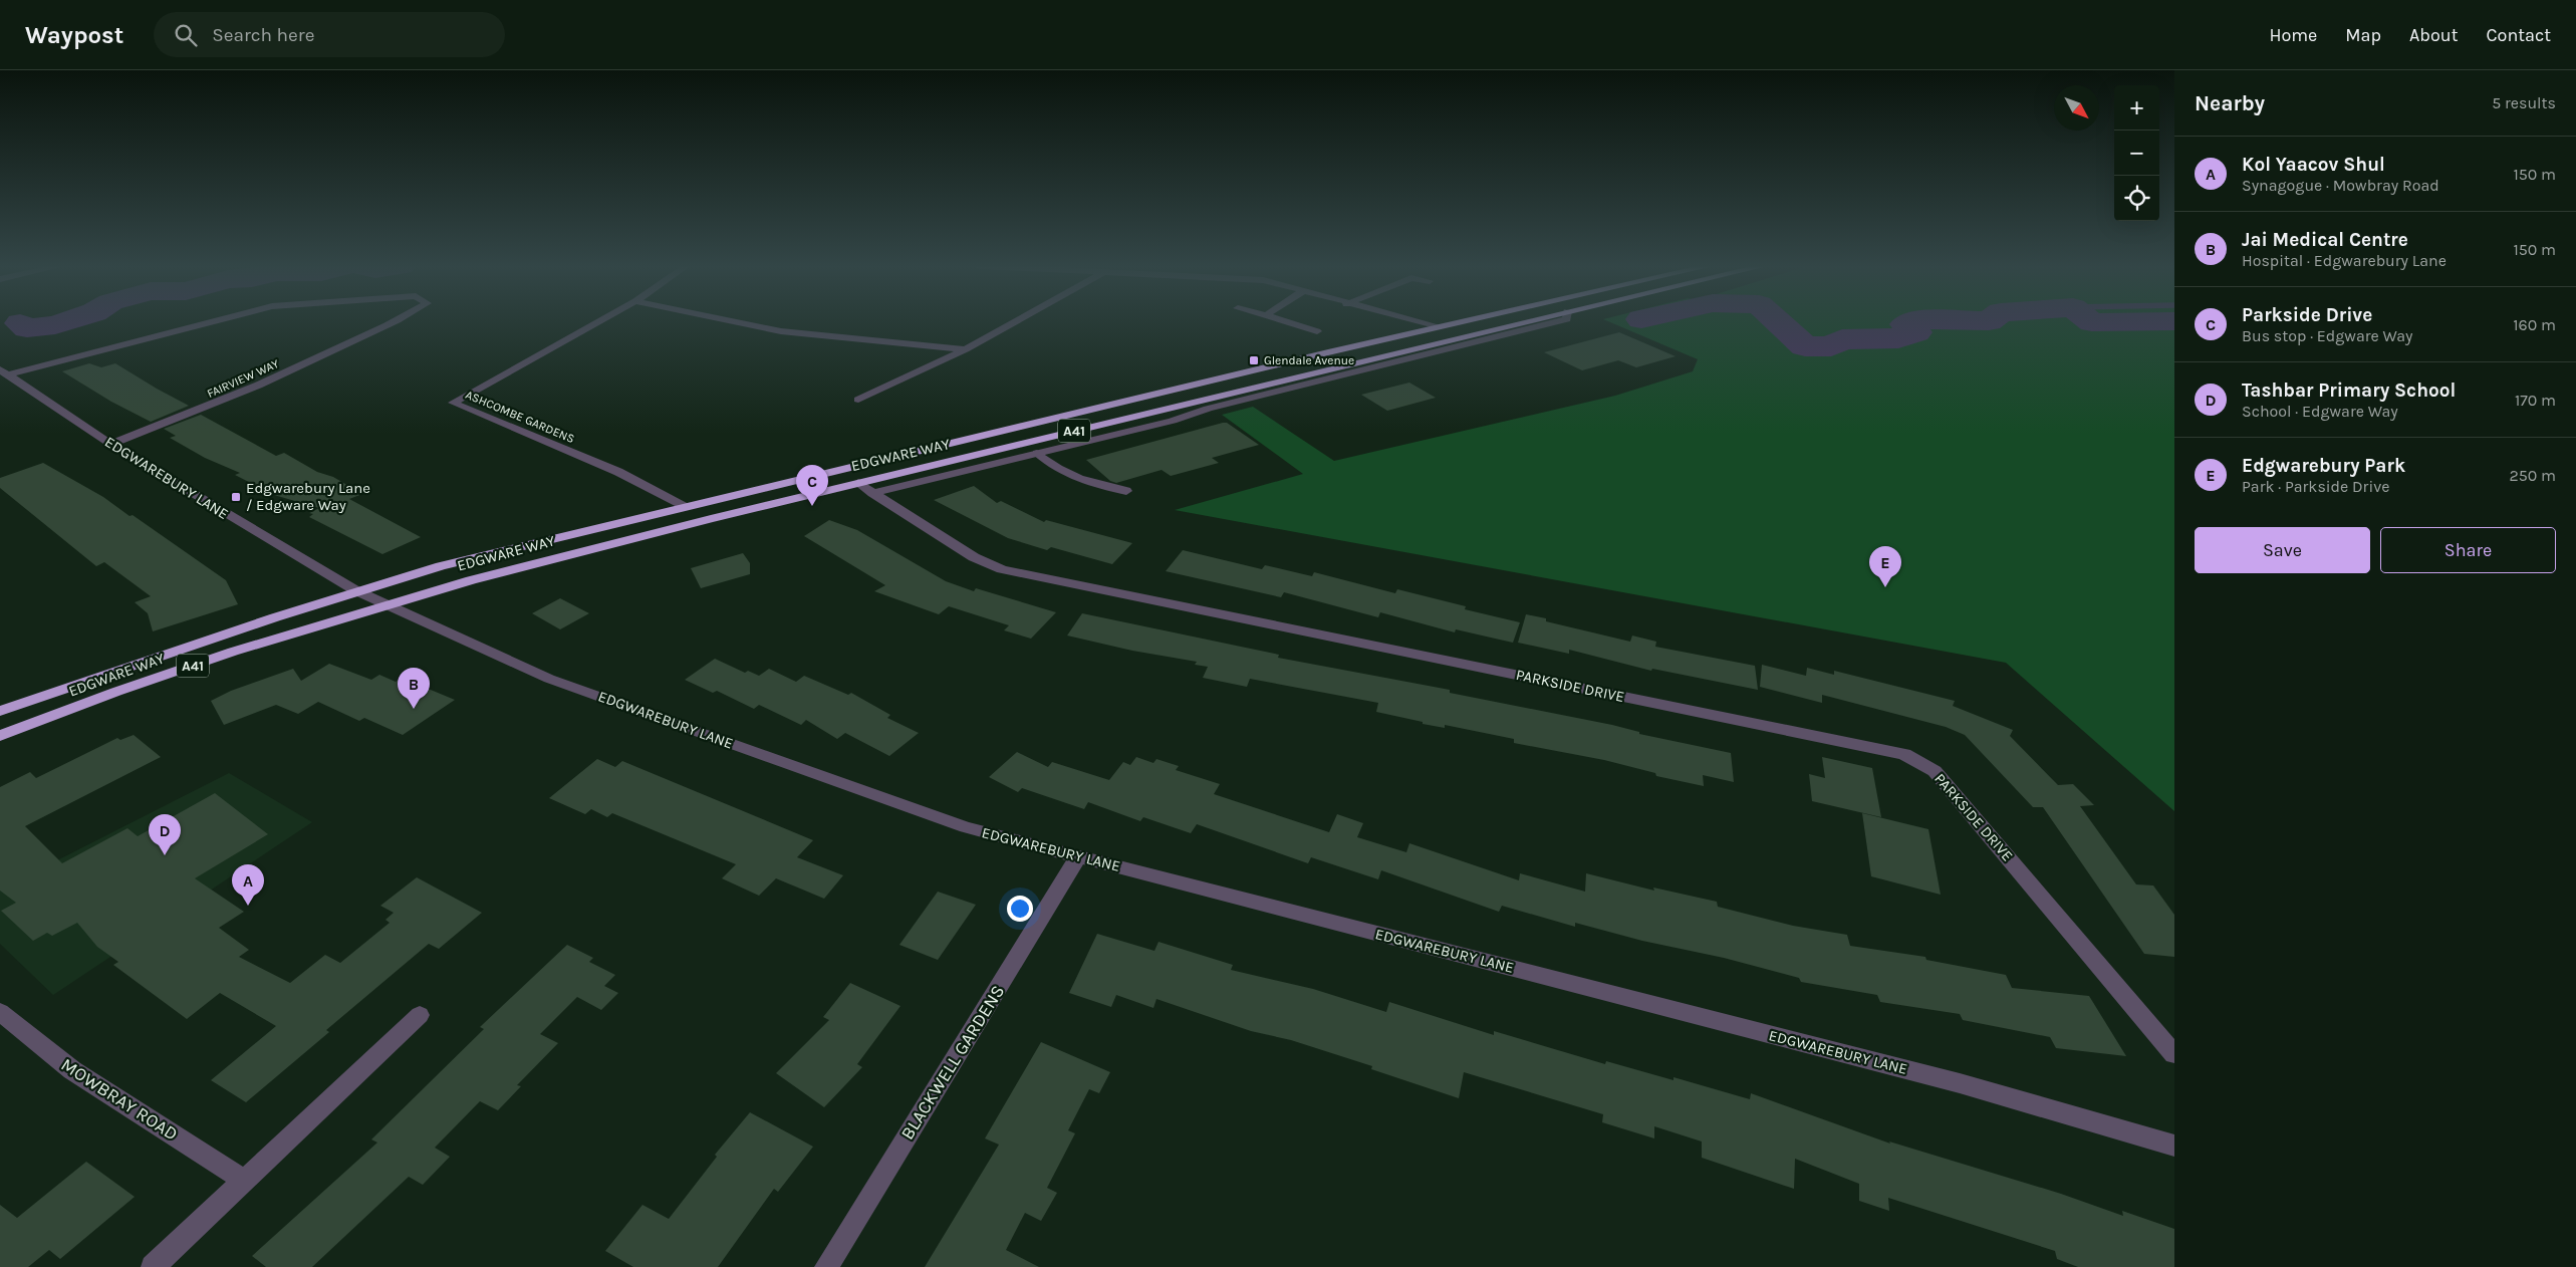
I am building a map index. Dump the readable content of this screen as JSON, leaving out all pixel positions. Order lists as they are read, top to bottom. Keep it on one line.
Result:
{"streets":{"highway":["A41","EDGWARE WAY"],"street":["FAIRVIEW WAY","ASHCOMBE GARDENS","EDGWAREBURY LANE","PARKSIDE DRIVE","BLACKWELL GARDENS","MOWBRAY ROAD"]},"crossings":[["FAIRVIEW WAY","EDGWAREBURY LANE"],["ASHCOMBE GARDENS","EDGWARE WAY"],["EDGWARE WAY","EDGWAREBURY LANE"],["EDGWARE WAY","PARKSIDE DRIVE"],["EDGWAREBURY LANE","BLACKWELL GARDENS"]],"places":{"transit":["Glendale Avenue","Edgwarebury Lane / Edgware Way"]},"north":"bottom right","page":{"header":"Waypost","search":"Search here","nav":["Home","Map","About","Contact"],"heading":["Nearby","5 results"],"map_buttons":["+","−"],"list":[{"mark":"A","name":"Kol Yaacov Shul","note":"Synagogue · Mowbray Road","value":"150 m"},{"mark":"B","name":"Jai Medical Centre","note":"Hospital · Edgwarebury Lane","value":"150 m"},{"mark":"C","name":"Parkside Drive","note":"Bus stop · Edgware Way","value":"160 m"},{"mark":"D","name":"Tashbar Primary School","note":"School · Edgware Way","value":"170 m"},{"mark":"E","name":"Edgwarebury Park","note":"Park · Parkside Drive","value":"250 m"}],"pins":["C","E","B","D","A"],"buttons":["Save","Share"]}}
